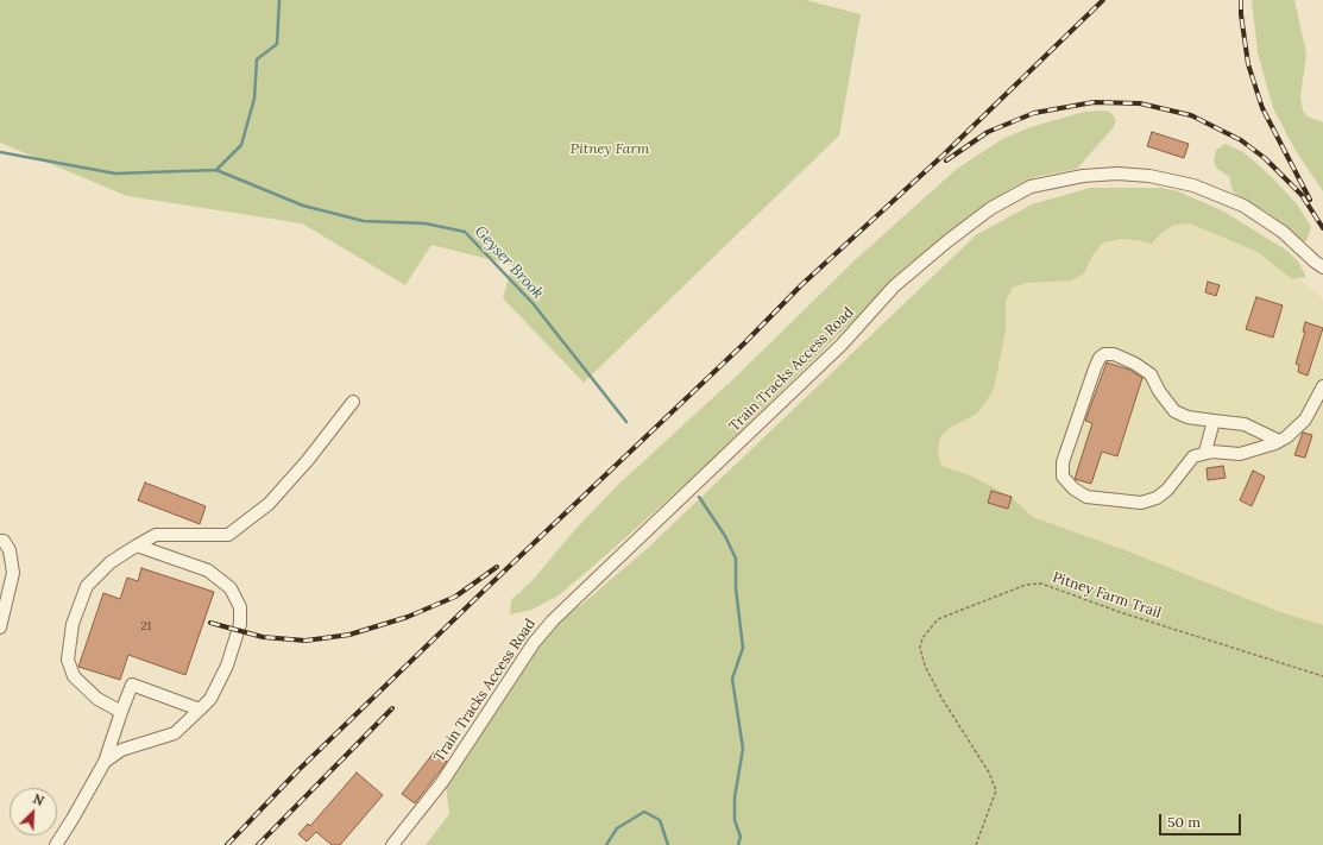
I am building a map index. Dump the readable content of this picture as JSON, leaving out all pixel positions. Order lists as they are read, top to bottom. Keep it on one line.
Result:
{"streets":{"street":["Train Tracks Access Road"],"path":["Pitney Farm Trail"]},"water":["Geyser Brook"],"parks":["Pitney Farm"],"house_numbers":["21"],"scale_bar":"50 m","north":"top right"}
